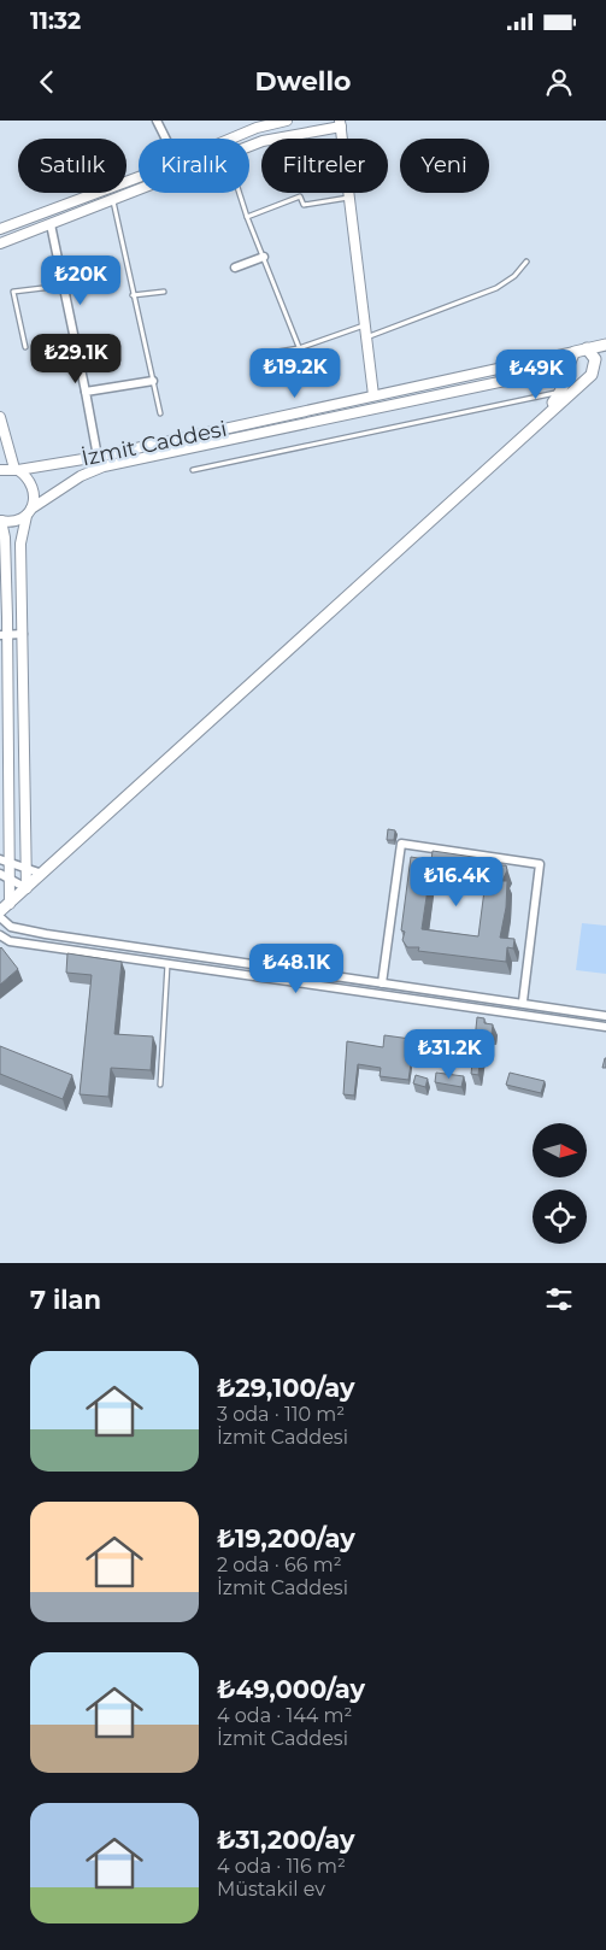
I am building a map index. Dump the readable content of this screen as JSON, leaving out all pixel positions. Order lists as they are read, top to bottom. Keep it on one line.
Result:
{"streets":{"main road":["İzmit Caddesi"]},"north":"right","page":{"status":"11:32","header":"Dwello","chip":["Satılık","Kiralık","Filtreler","Yeni"],"price":["₺20K","₺29.1K","₺19.2K","₺49K","₺16.4K","₺48.1K","₺31.2K"],"heading":"7 ilan","list":[{"name":"₺29,100/ay","note":"3 oda · 110 m² · İzmit Caddesi"},{"name":"₺19,200/ay","note":"2 oda · 66 m² · İzmit Caddesi"},{"name":"₺49,000/ay","note":"4 oda · 144 m² · İzmit Caddesi"},{"name":"₺31,200/ay","note":"4 oda · 116 m² · Müstakil ev"}]}}
